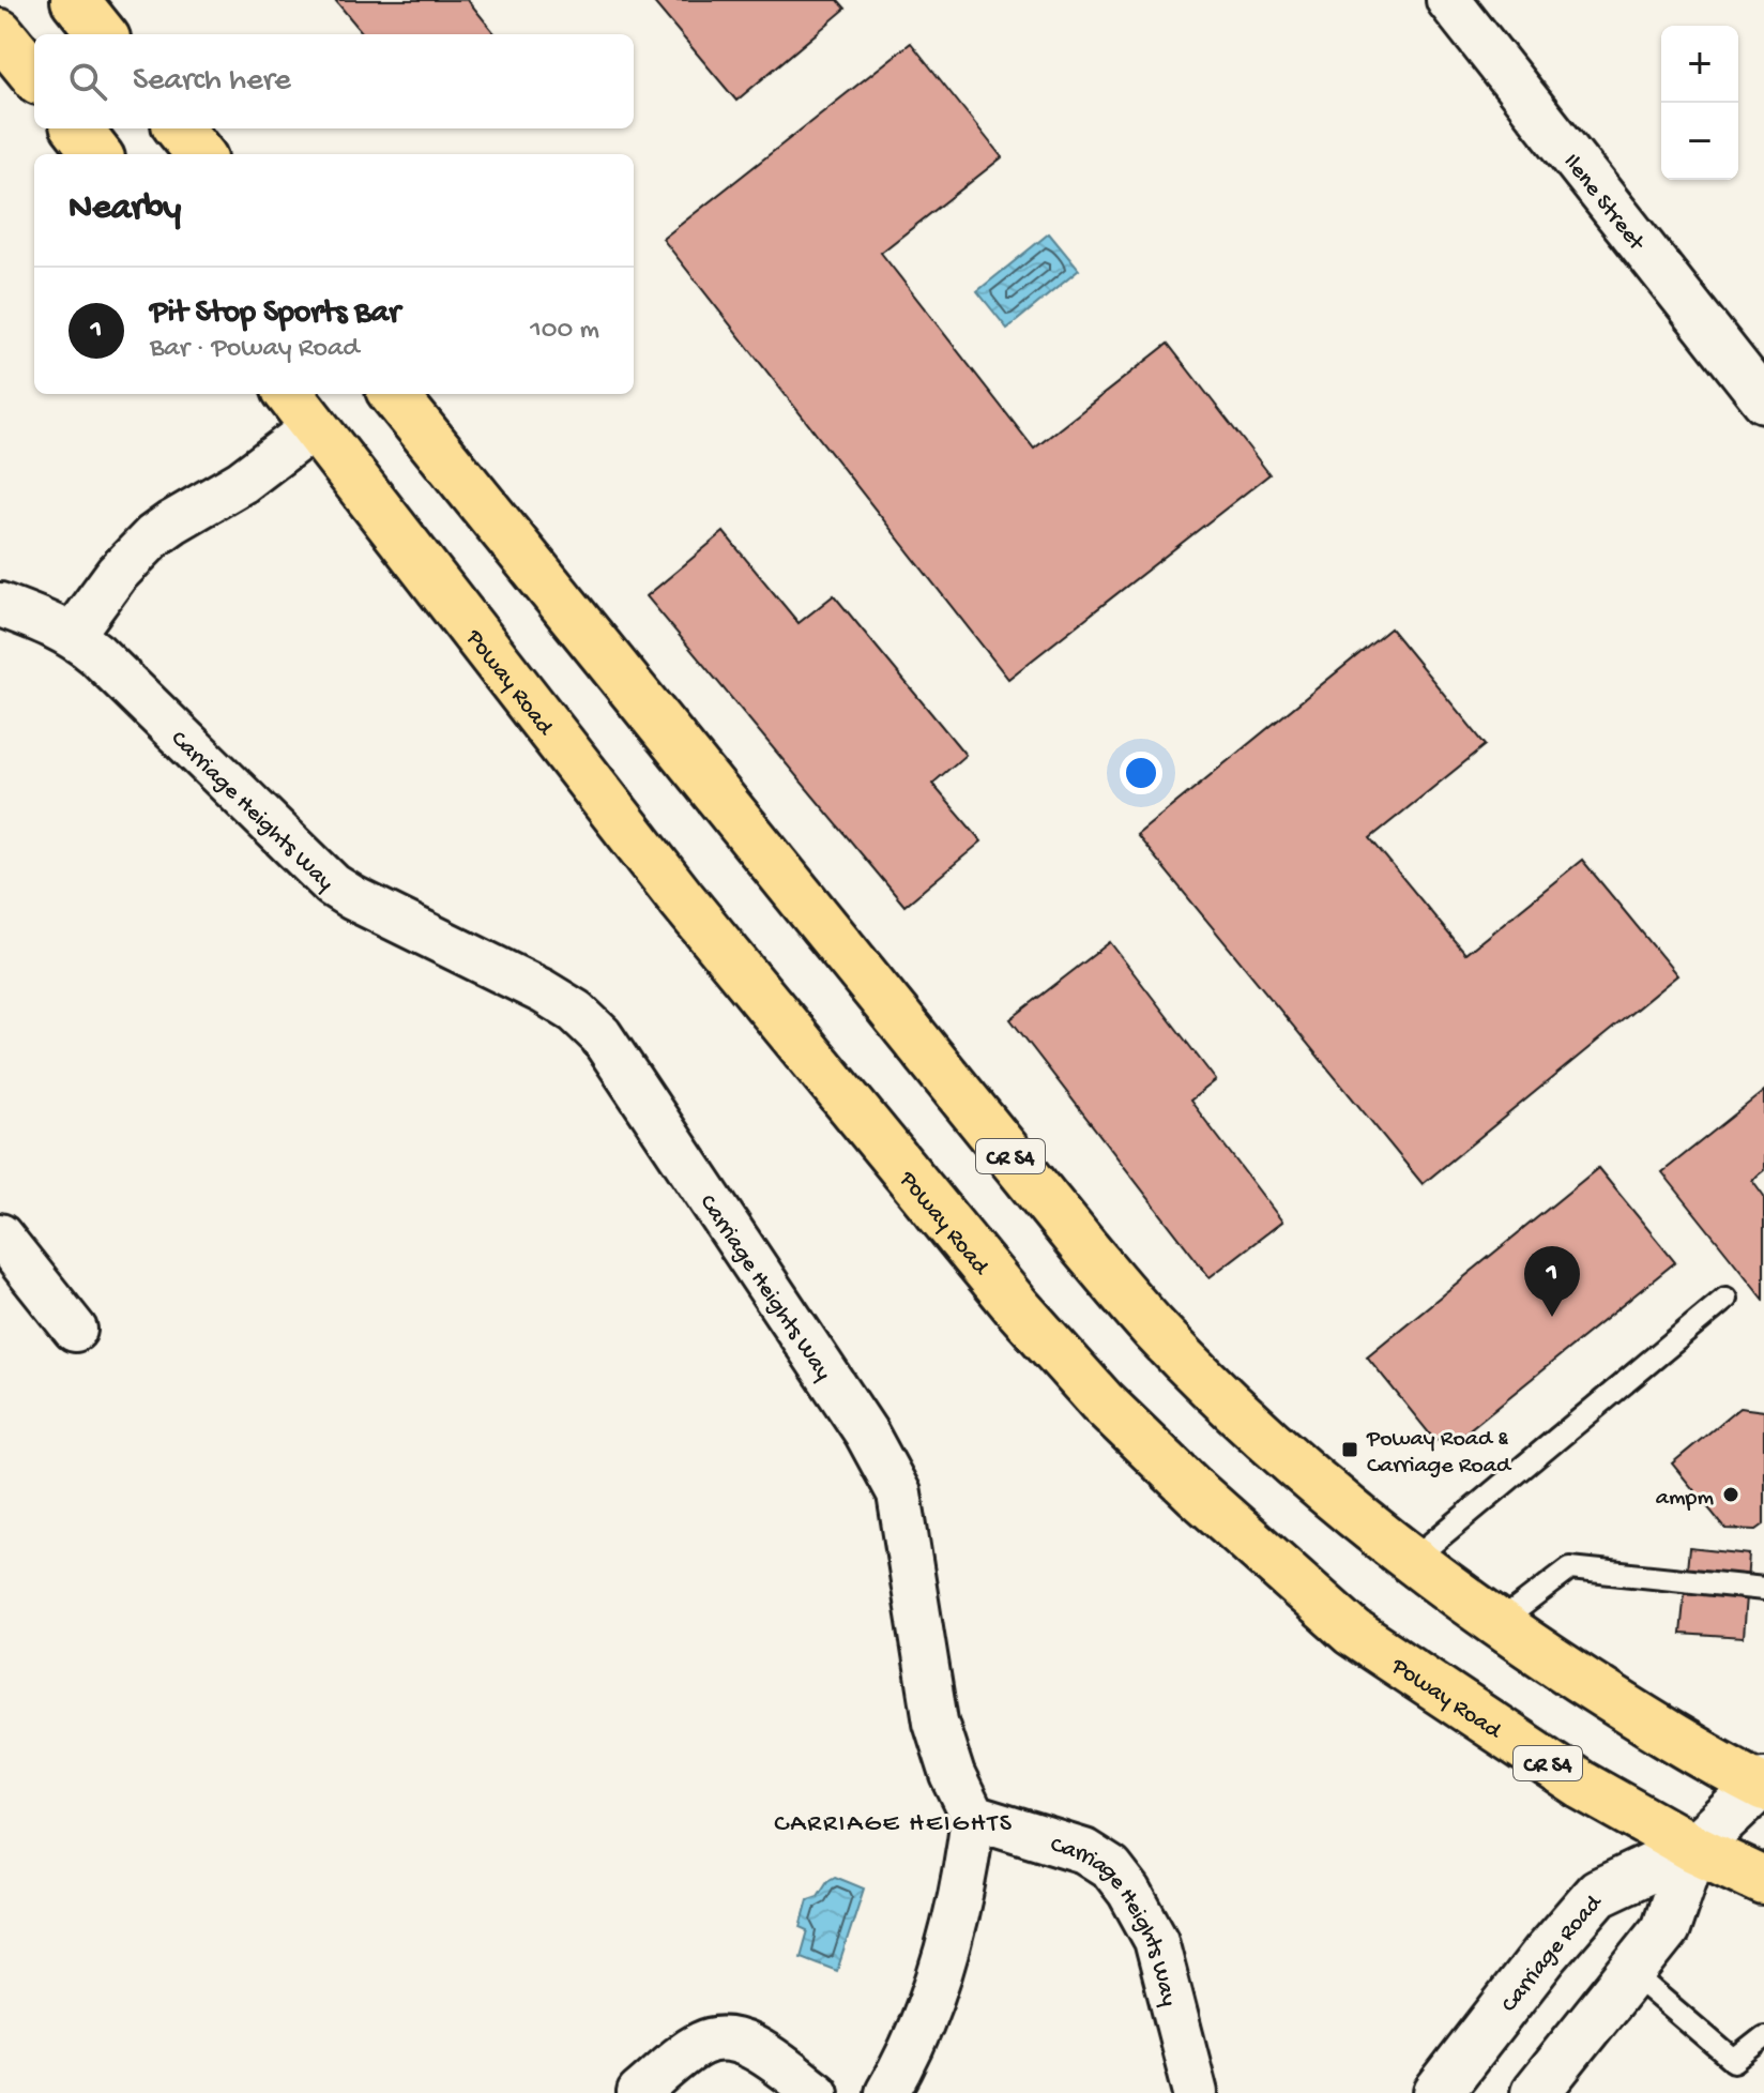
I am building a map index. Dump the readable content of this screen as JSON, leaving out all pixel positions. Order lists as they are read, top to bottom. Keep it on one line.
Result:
{"streets":{"main road":["Poway Road","CR S4"],"street":["Ilene Street","Carriage Heights Way","Carriage Road"]},"crossings":[["Poway Road","Carriage Road"],["CR S4","Carriage Road"]],"districts":["CARRIAGE HEIGHTS"],"places":{"transit":["Poway Road & Carriage Road"],"other":["ampm"]},"page":{"map_buttons":["+","−"],"search":"Search here","heading":"Nearby","list":[{"mark":"1","name":"Pit Stop Sports Bar","note":"Bar · Poway Road","value":"100 m"}],"pins":"1"}}
